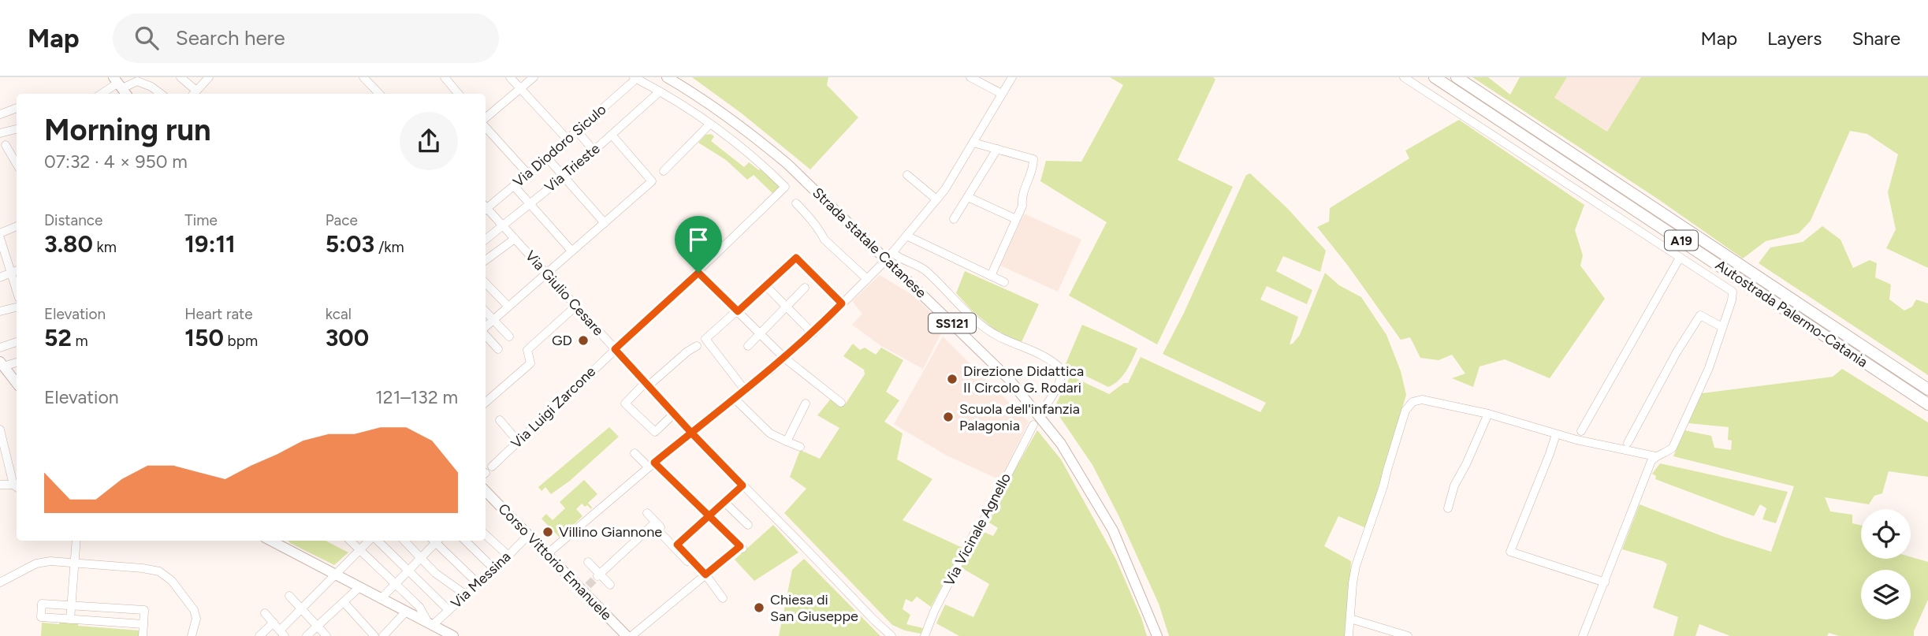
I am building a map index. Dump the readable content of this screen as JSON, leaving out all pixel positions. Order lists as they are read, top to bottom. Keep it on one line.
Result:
{"streets":{"highway":["A19","Autostrada Palermo-Catania"],"main road":["Strada statale Catanese","SS121","Corso Vittorio Emanuele"],"street":["Via Diodoro Siculo","Via Trieste","Via Giulio Cesare","Via Luigi Zarcone","Via Vicinale Agnello","Via Messina"]},"crossings":[["Via Trieste","Via Giulio Cesare"],["Via Giulio Cesare","Via Luigi Zarcone"],["Corso Vittorio Emanuele","Via Messina"]],"places":["GD","Direzione Didattica II Circolo G. Rodari","Scuola dell'infanzia Palagonia","Villino Giannone","Chiesa di San Giuseppe"],"page":{"header":"Map","search":"Search here","nav":["Map","Layers","Share"],"heading":["Morning run","07:32 · 4 × 950 m"],"stats":[["Distance","3.80 km"],["Time","19:11"],["Pace","5:03 /km"],["Elevation","52 m"],["Heart rate","150 bpm"],["kcal","300"]],"chart":["Elevation","121–132 m"]}}
